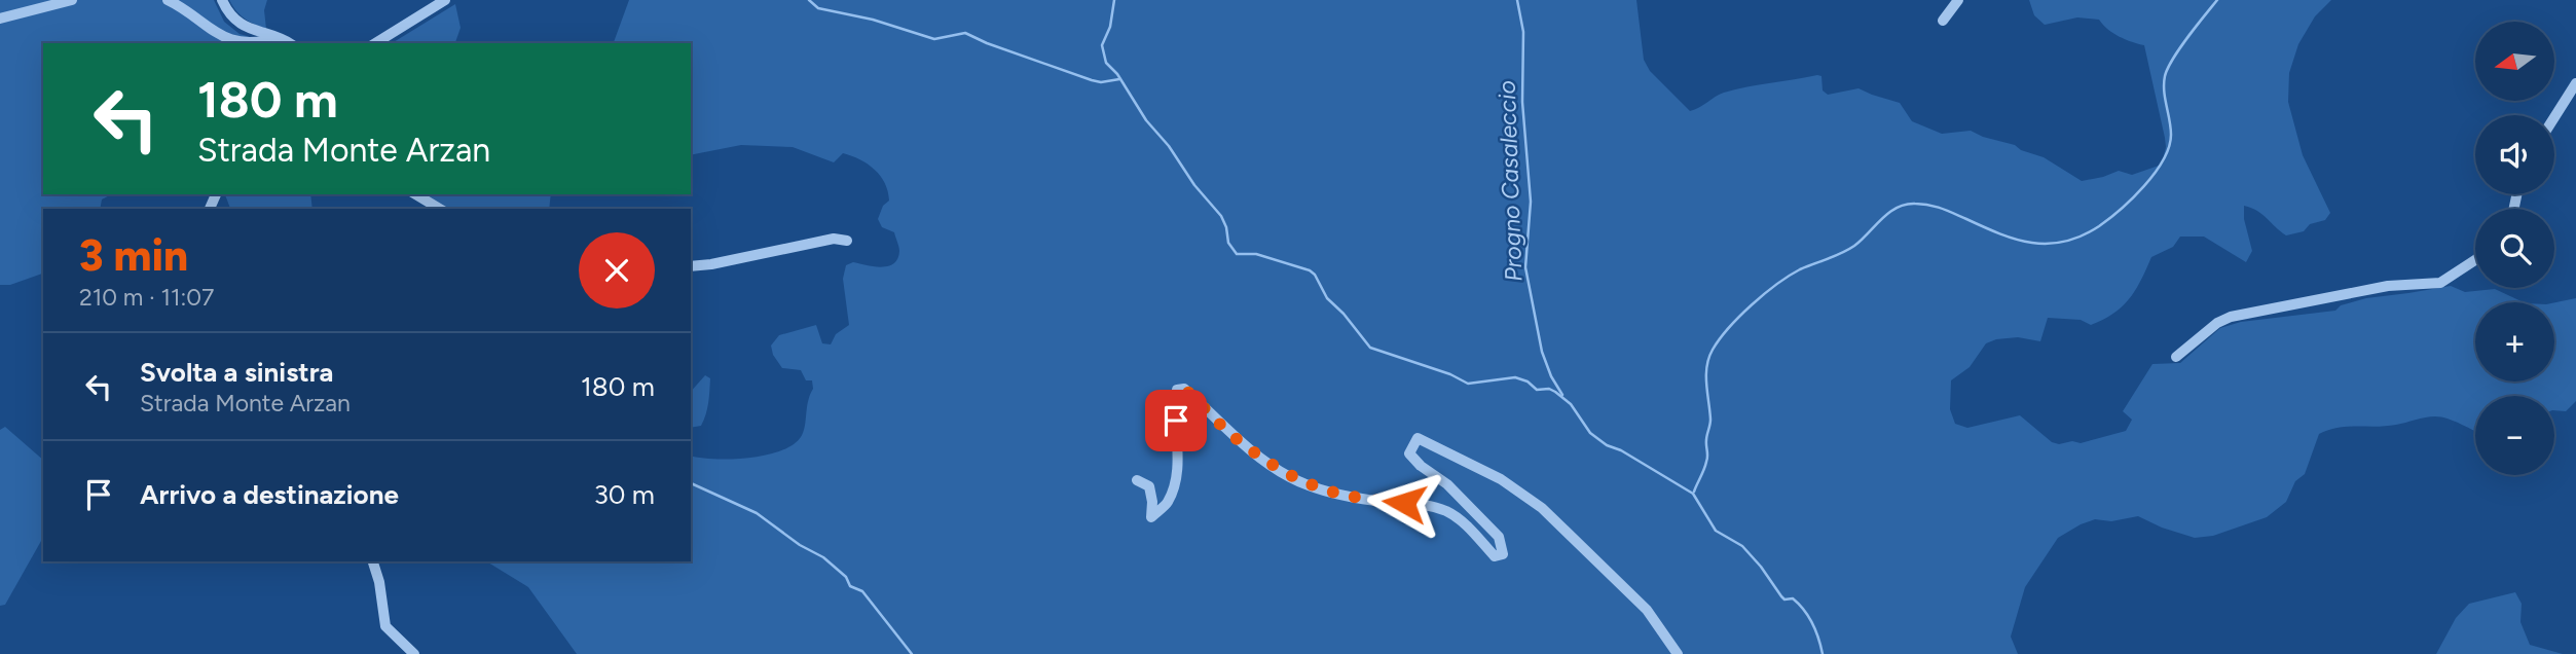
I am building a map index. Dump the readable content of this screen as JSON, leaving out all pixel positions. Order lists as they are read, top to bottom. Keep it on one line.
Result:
{"water":["Progno Casaleccio"],"north":"left","page":{"map_buttons":["+","−"],"turn":["180 m","Strada Monte Arzan"],"heading":["3 min","210 m · 11:07"],"list":[{"name":"Svolta a sinistra","note":"Strada Monte Arzan","value":"180 m"},{"name":"Arrivo a destinazione","value":"30 m"}]}}
